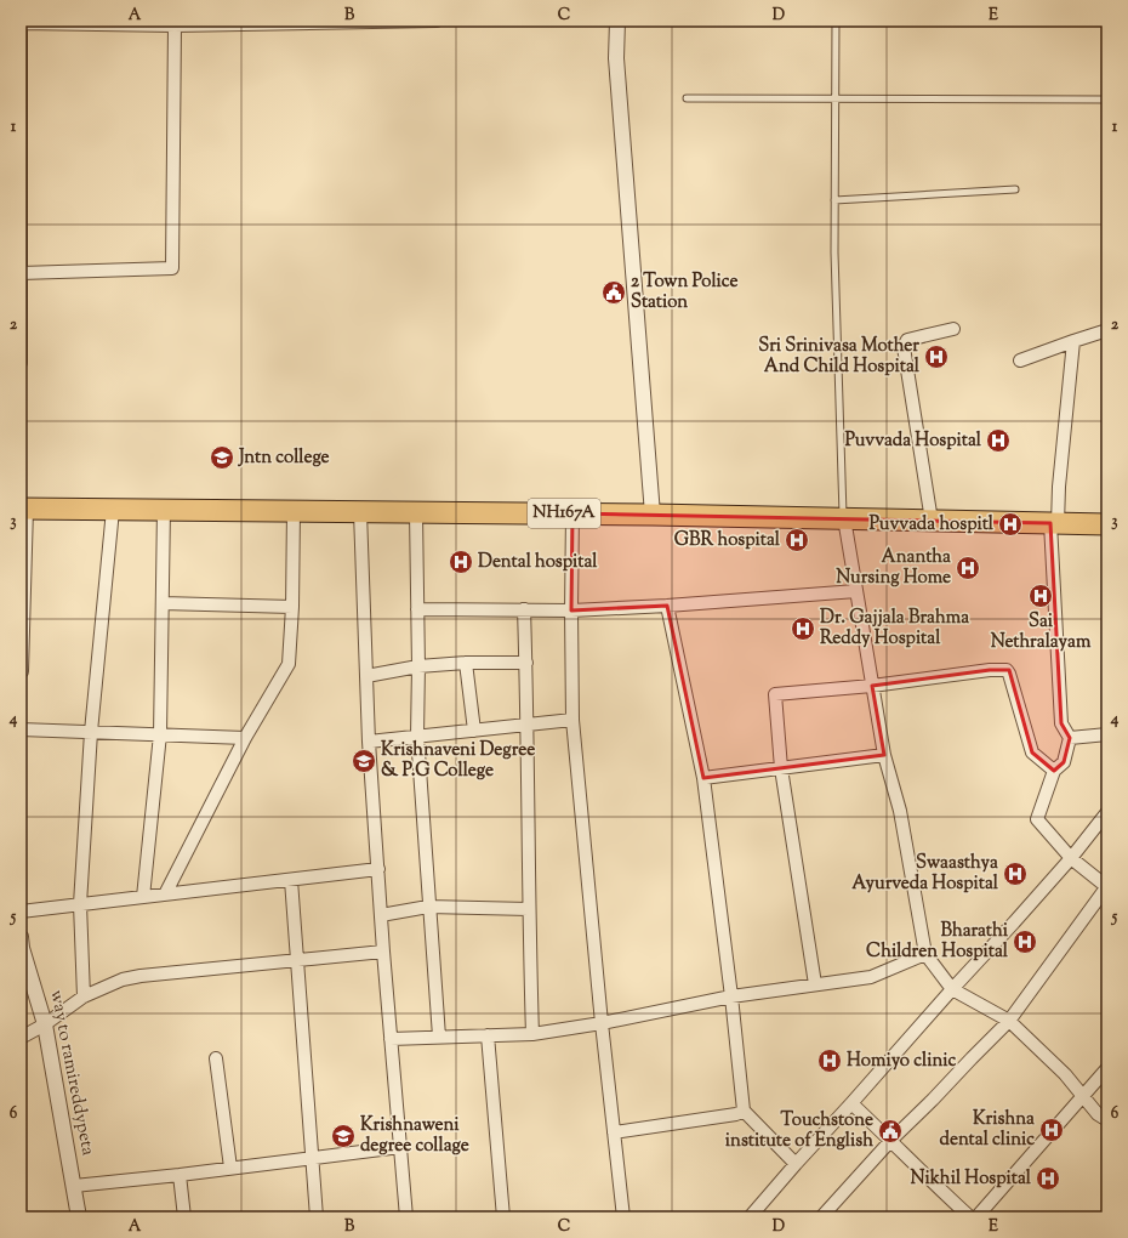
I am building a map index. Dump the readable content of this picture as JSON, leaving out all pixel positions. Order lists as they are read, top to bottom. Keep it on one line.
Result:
{"streets":{"highway":["NH167A"],"street":["way to ramireddypeta"]},"places":{"public building":["2 Town Police Station","Touchstone institute of English"],"hospital":["Sri Srinivasa Mother And Child Hospital","Puvvada Hospital","Puvvada hospitl","GBR hospital","Dental hospital","Anantha Nursing Home","Sai Nethralayam","Dr. Gajjala Brahma Reddy Hospital","Swaasthya Ayurveda Hospital","Bharathi Children Hospital","Homiyo clinic","Krishna dental clinic","Nikhil Hospital"],"school or university":["Jntn college","Krishnaveni Degree & P.G College","Krishnaweni degree collage"]},"grid":{"columns":["A","B","C","D","E"],"rows":["1","2","3","4","5","6"]}}
